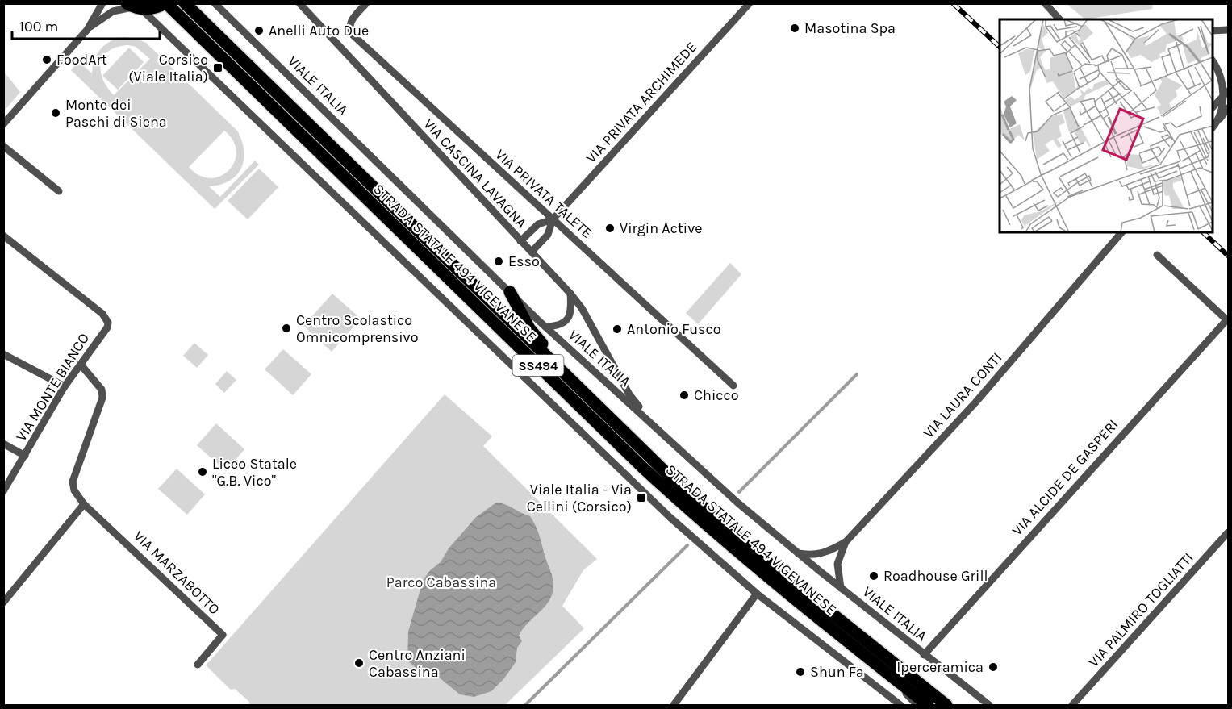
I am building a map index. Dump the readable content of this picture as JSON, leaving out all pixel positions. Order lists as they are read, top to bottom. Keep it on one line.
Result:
{"streets":{"main road":["STRADA STATALE 494 VIGEVANESE","SS494"],"street":["VIALE ITALIA","VIA PRIVATA ARCHIMEDE","VIA CASCINA LAVAGNA","VIA PRIVATA TALETE","VIA MONTE BIANCO","VIA LAURA CONTI","VIA ALCIDE DE GASPERI","VIA MARZABOTTO","VIA PALMIRO TOGLIATTI"]},"crossings":[["VIALE ITALIA","VIA CASCINA LAVAGNA"],["VIALE ITALIA","VIA LAURA CONTI"],["VIALE ITALIA","VIA ALCIDE DE GASPERI"],["VIA PRIVATA ARCHIMEDE","VIA PRIVATA TALETE"],["VIA MONTE BIANCO","VIA MARZABOTTO"]],"parks":["Parco Cabassina"],"places":{"other":["Masotina Spa","Anelli Auto Due","FoodArt","Monte dei Paschi di Siena","Virgin Active","Esso","Centro Scolastico Omnicomprensivo","Antonio Fusco","Chicco","Liceo Statale \"G.B. Vico\"","Roadhouse Grill","Centro Anziani Cabassina","Iperceramica","Shun Fa"],"transit":["Corsico (Viale Italia)","Viale Italia - Via Cellini (Corsico)"]},"scale_bar":"100 m"}
